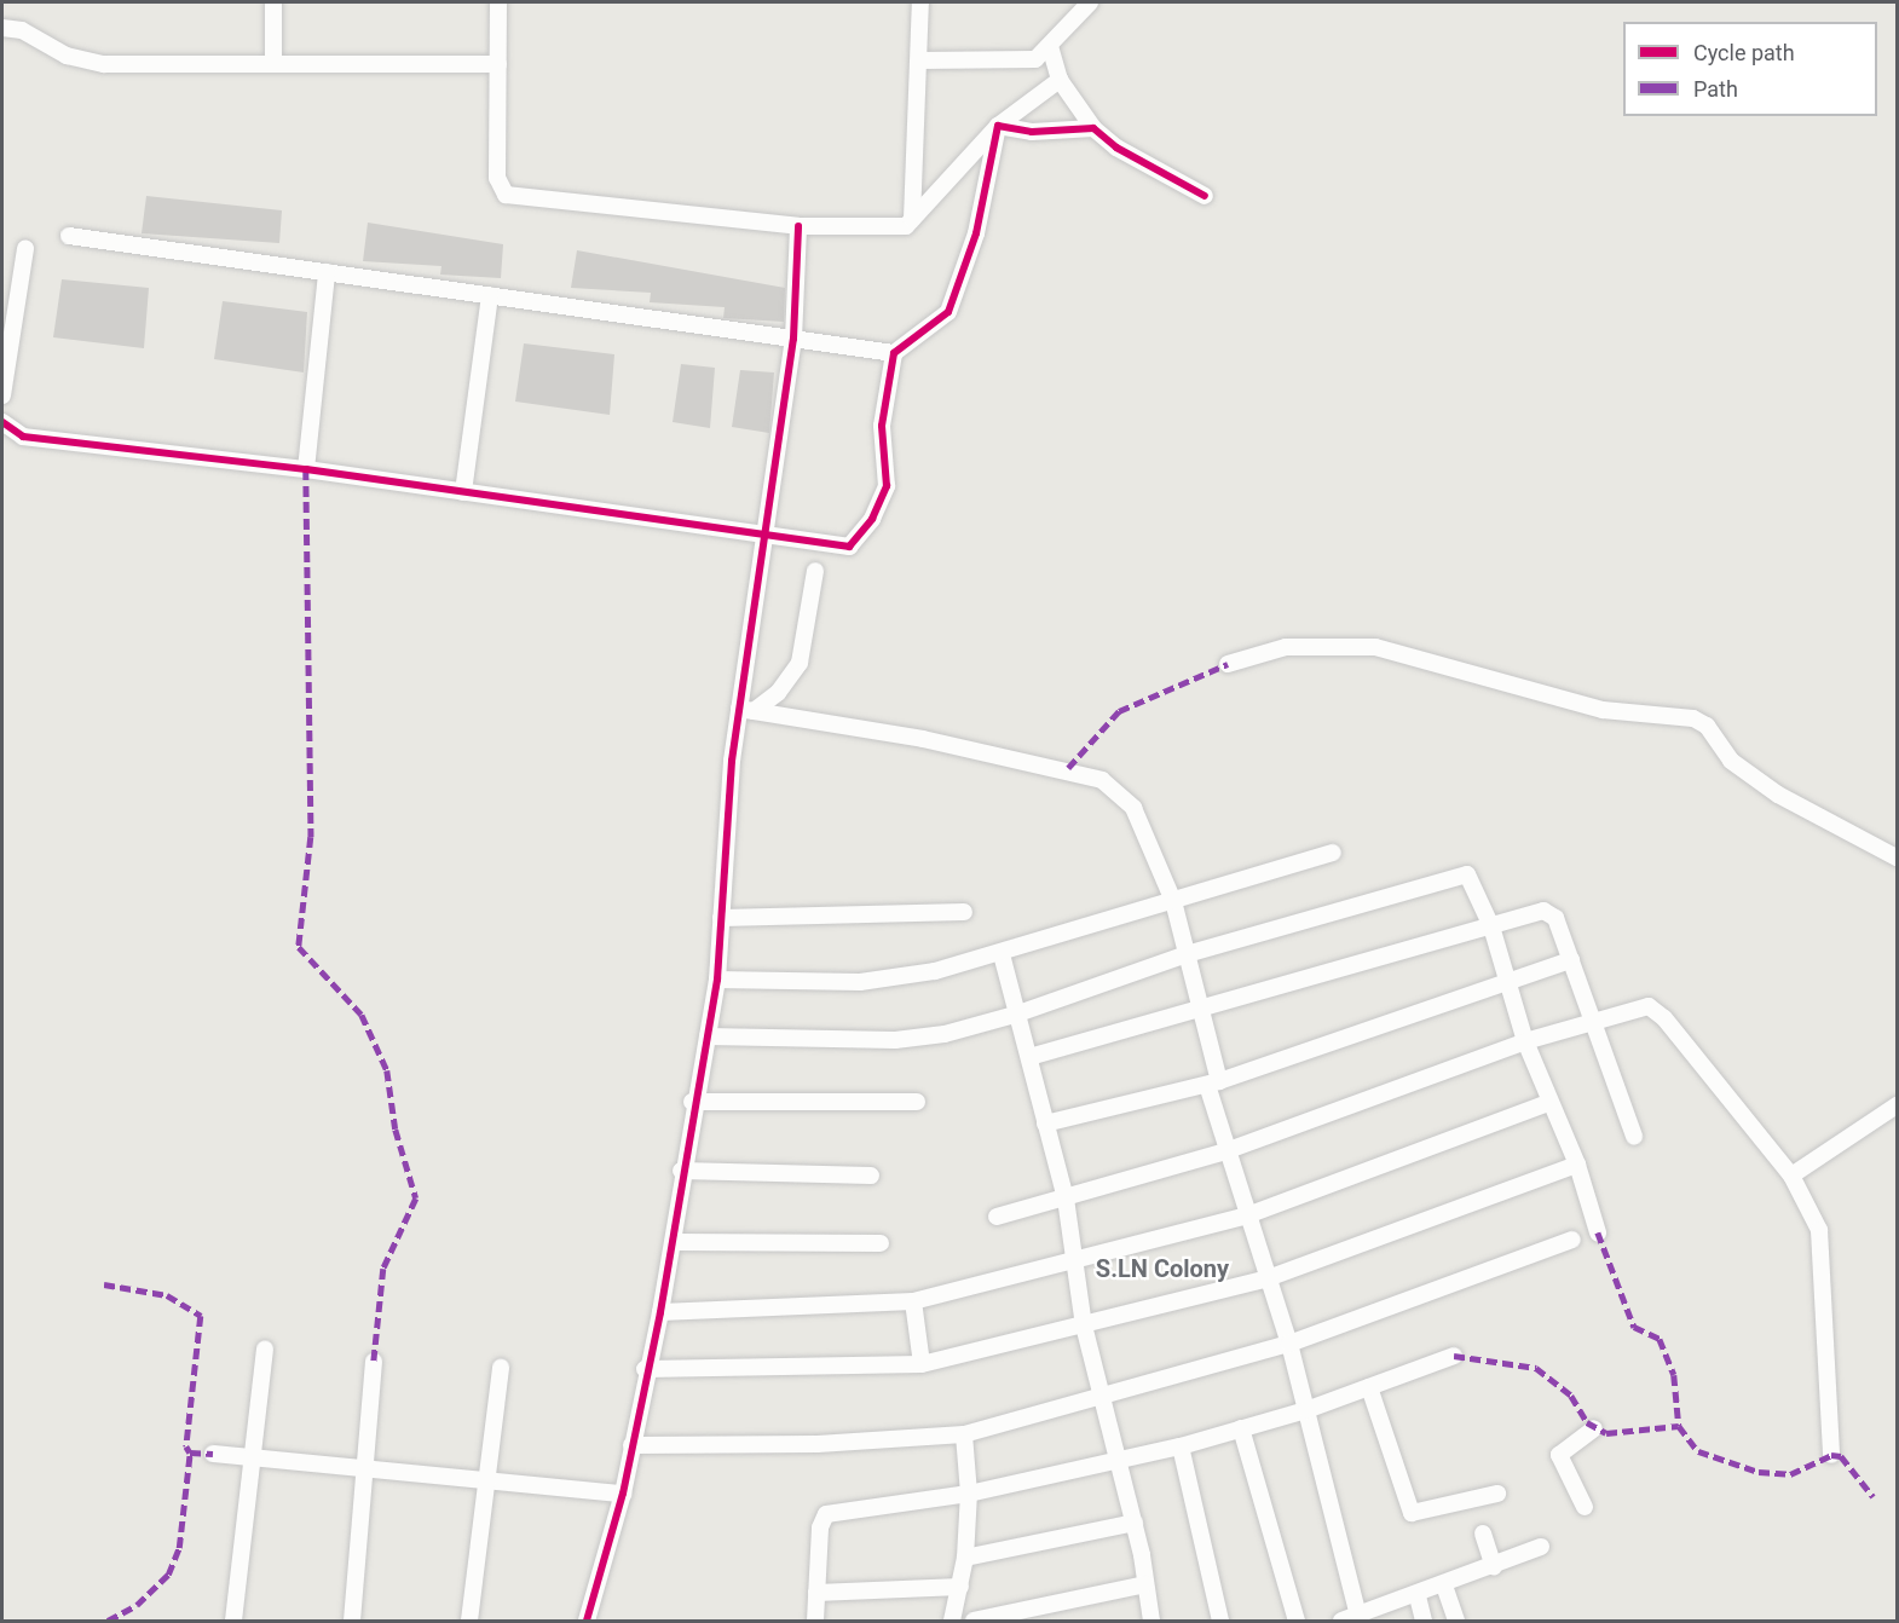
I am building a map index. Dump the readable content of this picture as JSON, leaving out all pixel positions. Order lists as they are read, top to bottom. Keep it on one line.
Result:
{"districts":["S.LN Colony"],"legend":["Cycle path","Path"]}
